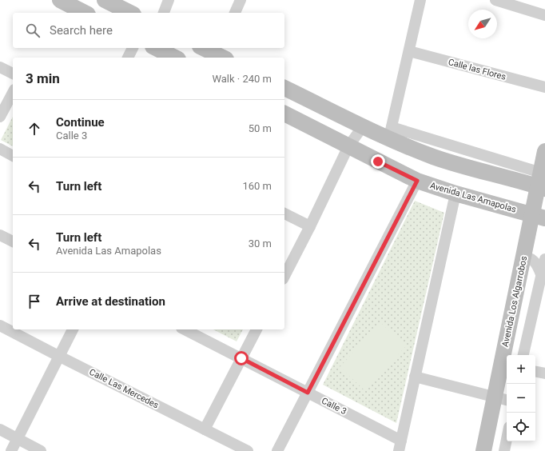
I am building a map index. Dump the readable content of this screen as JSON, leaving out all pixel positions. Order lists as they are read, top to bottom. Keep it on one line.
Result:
{"streets":{"street":["Calle las Flores","Avenida Las Amapolas","Avenida Los Algarrobos","Calle Las Mercedes","Calle 3"]},"crossings":[["Avenida Las Amapolas","Avenida Los Algarrobos"]],"north":"bottom left","page":{"search":"Search here","heading":["3 min","Walk · 240 m"],"list":[["Continue","Calle 3","50 m"],["Turn left","160 m"],["Turn left","Avenida Las Amapolas","30 m"],"Arrive at destination"],"map_buttons":["+","−"]}}
